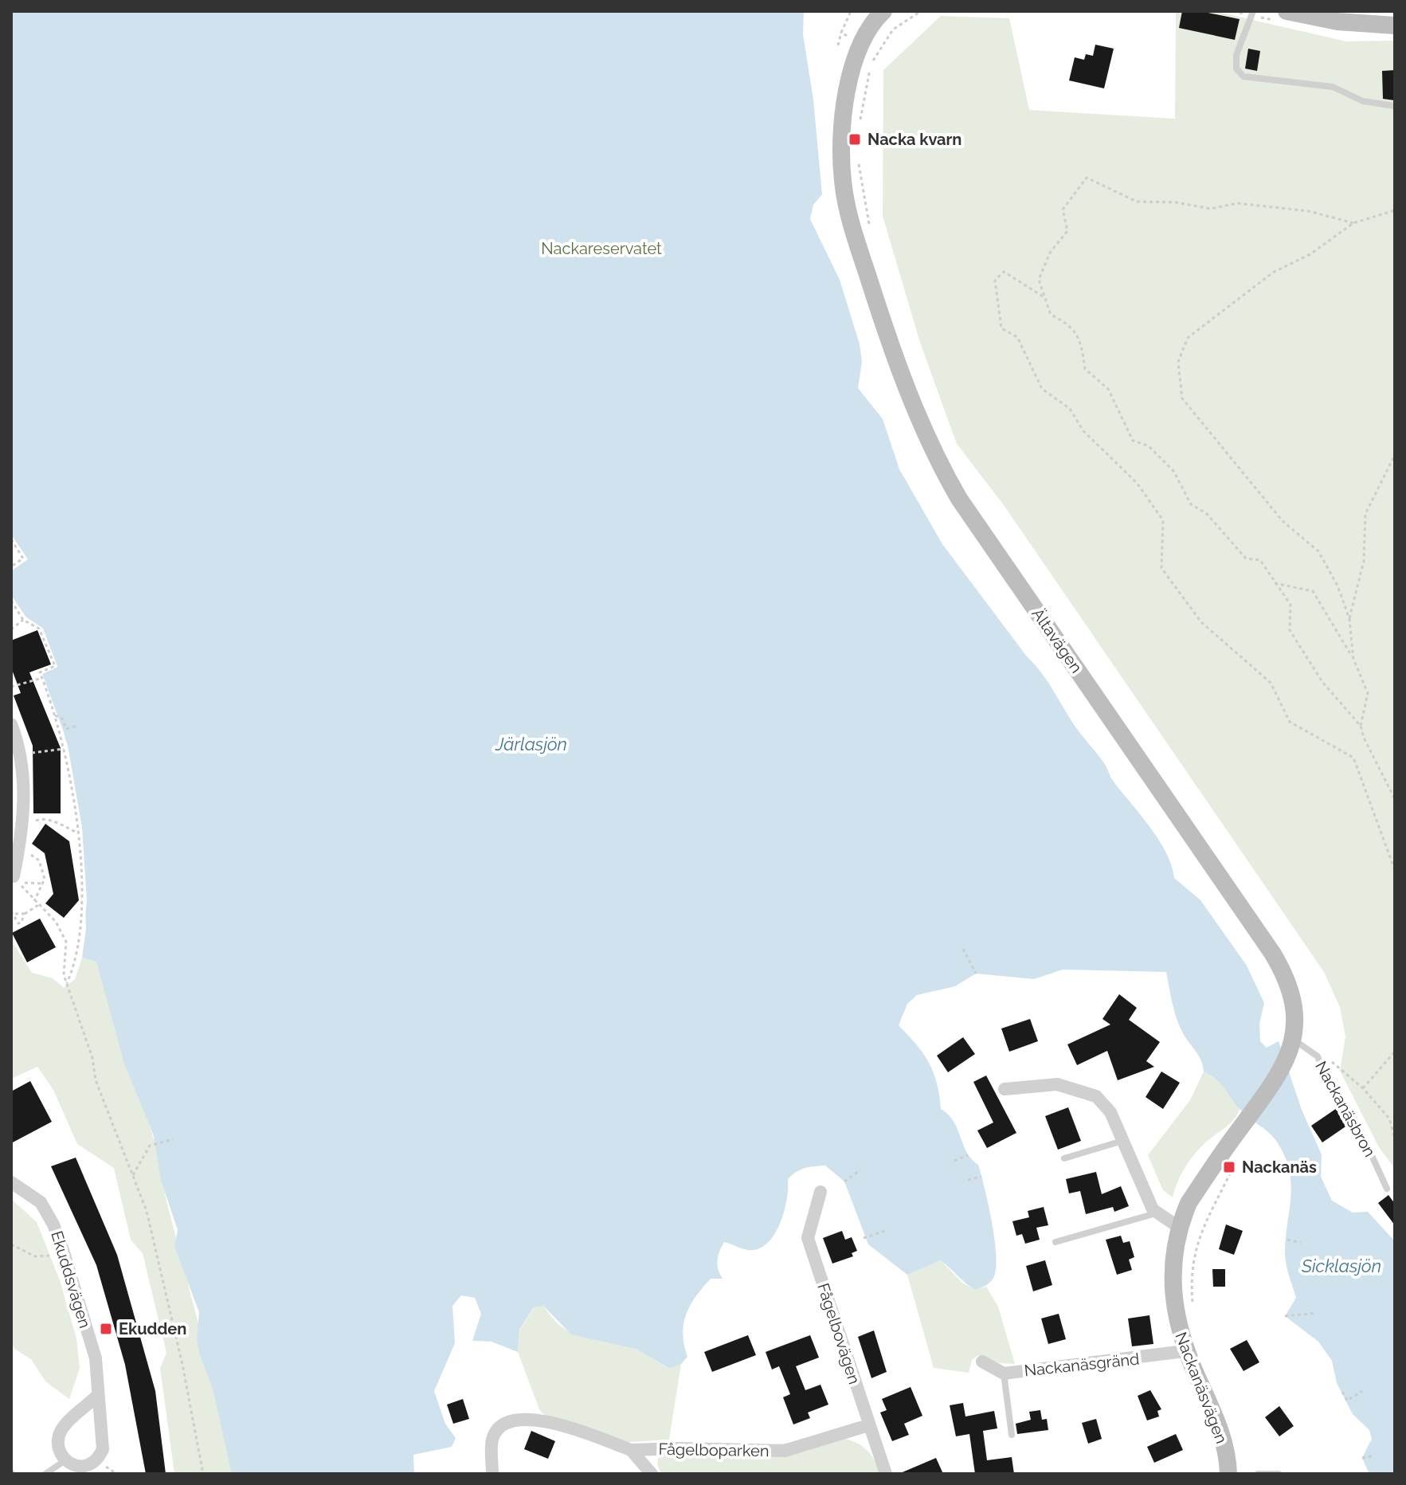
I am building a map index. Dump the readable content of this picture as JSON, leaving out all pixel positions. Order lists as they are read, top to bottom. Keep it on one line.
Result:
{"streets":{"main road":["Ältavägen","Nackanäsvägen"],"street":["Ekuddsvägen","Fågelbovägen","Nackanäsgränd","Fågelboparken"],"lane":["Nackanäsbron"]},"crossings":[["Ältavägen","Nackanäsbron"],["Ältavägen","Nackanäsvägen"],["Fågelbovägen","Fågelboparken"],["Nackanäsgränd","Nackanäsvägen"]],"water":["Järlasjön","Sicklasjön"],"parks":["Nackareservatet"],"places":{"transit":["Nacka kvarn","Nackanäs","Ekudden"]}}
